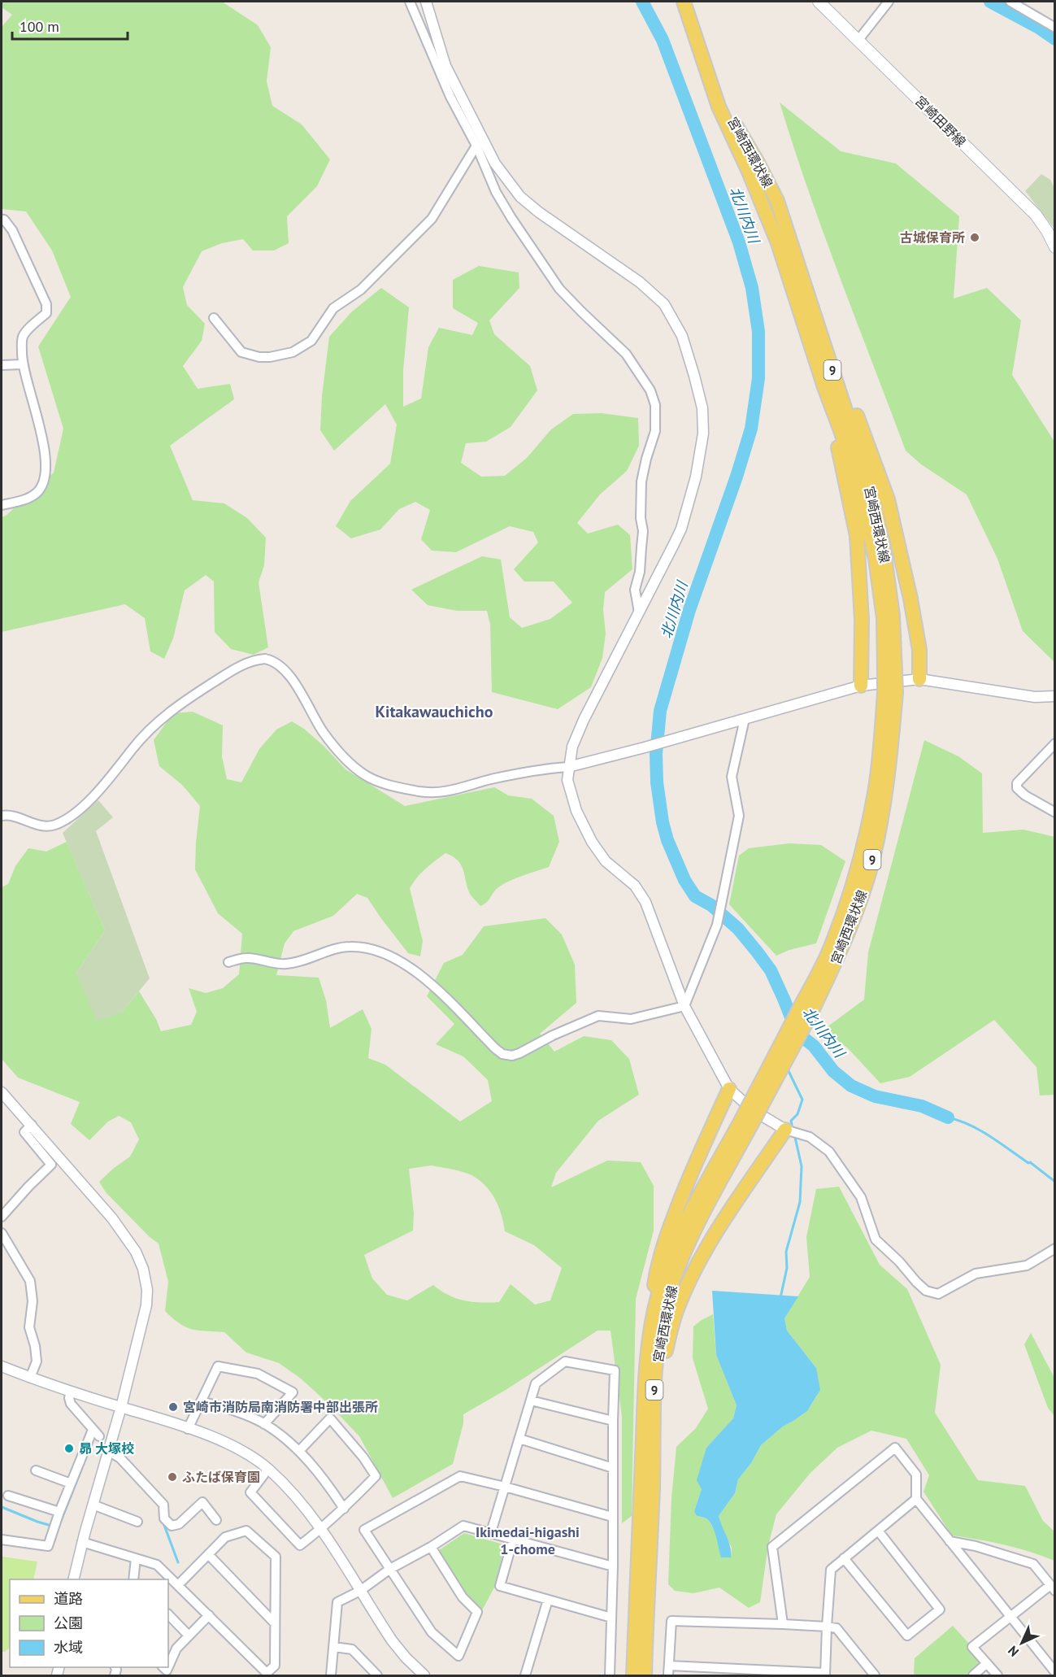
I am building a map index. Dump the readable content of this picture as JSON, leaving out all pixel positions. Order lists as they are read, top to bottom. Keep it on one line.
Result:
{"streets":{"main road":["宮崎田野線","宮崎西環状線","9"]},"districts":["Kitakawauchicho","Ikimedai-higashi 1-chome"],"water":["北川内川"],"places":["古城保育所","宮崎市消防局南消防署中部出張所","昴 大塚校","ふたば保育園"],"legend":["道路","公園","水域"],"scale_bar":"100 m","north":"bottom left"}
